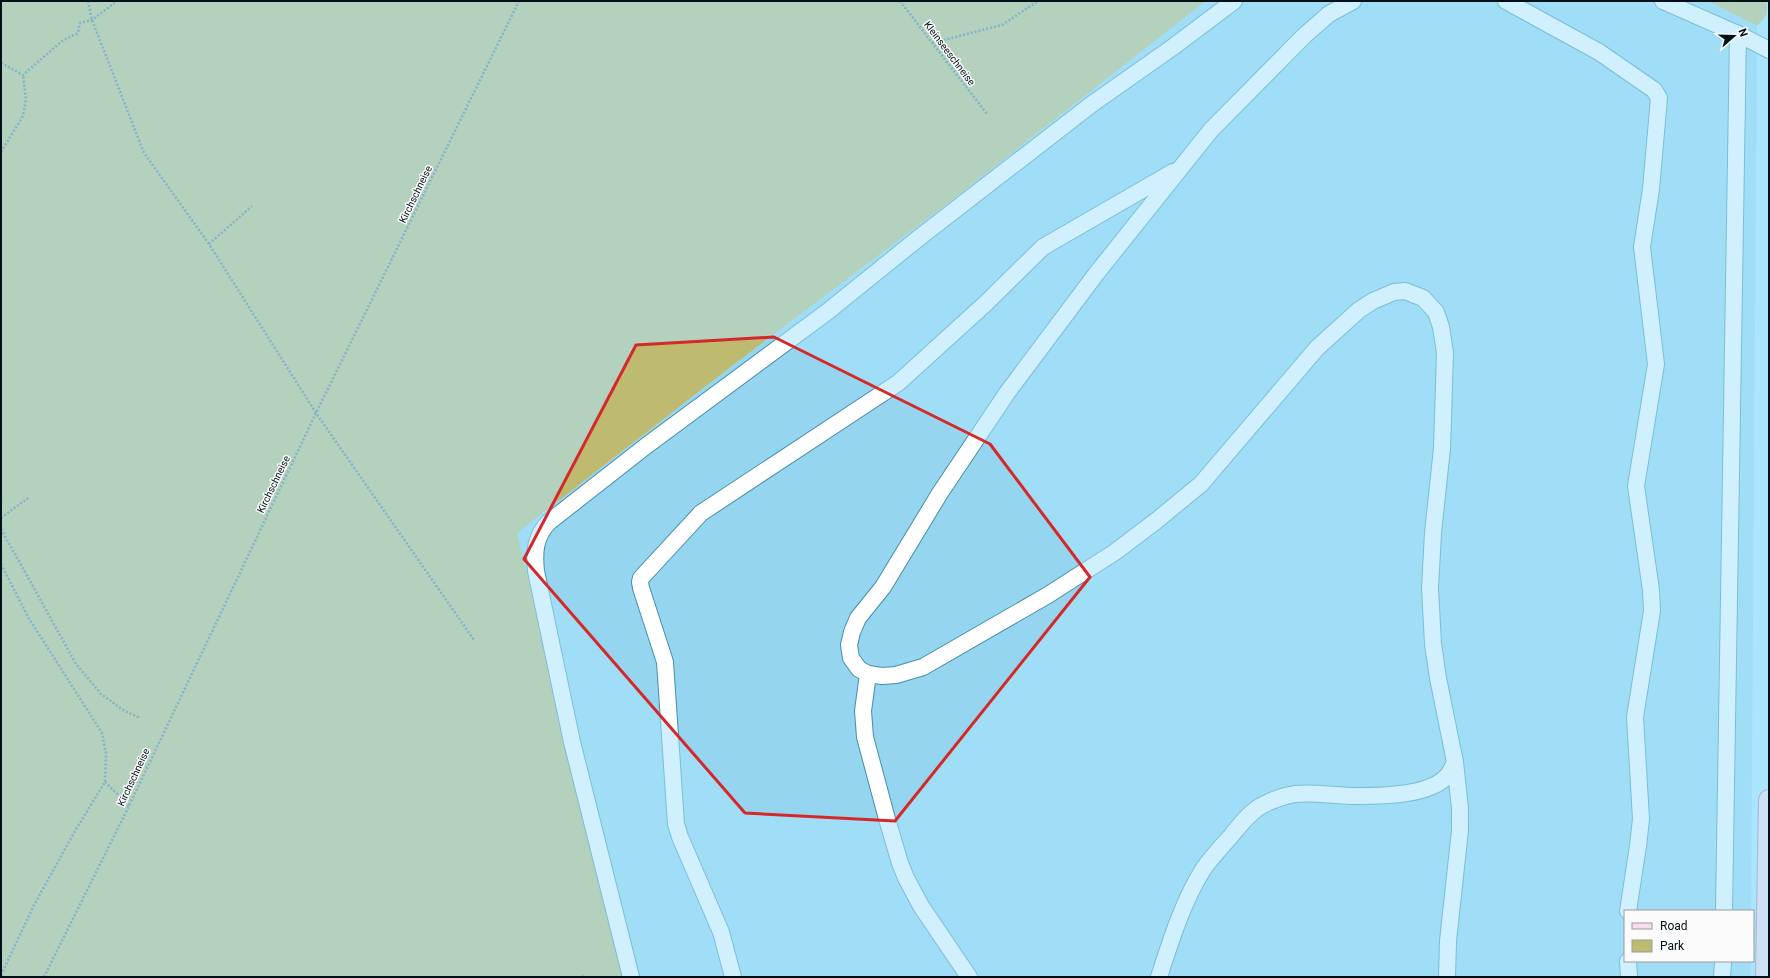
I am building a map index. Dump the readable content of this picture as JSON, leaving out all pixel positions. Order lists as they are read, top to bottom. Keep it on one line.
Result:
{"streets":{"path":["Kleinseeschneise","Kirchschneise"]},"legend":["Road","Park"],"north":"right"}
